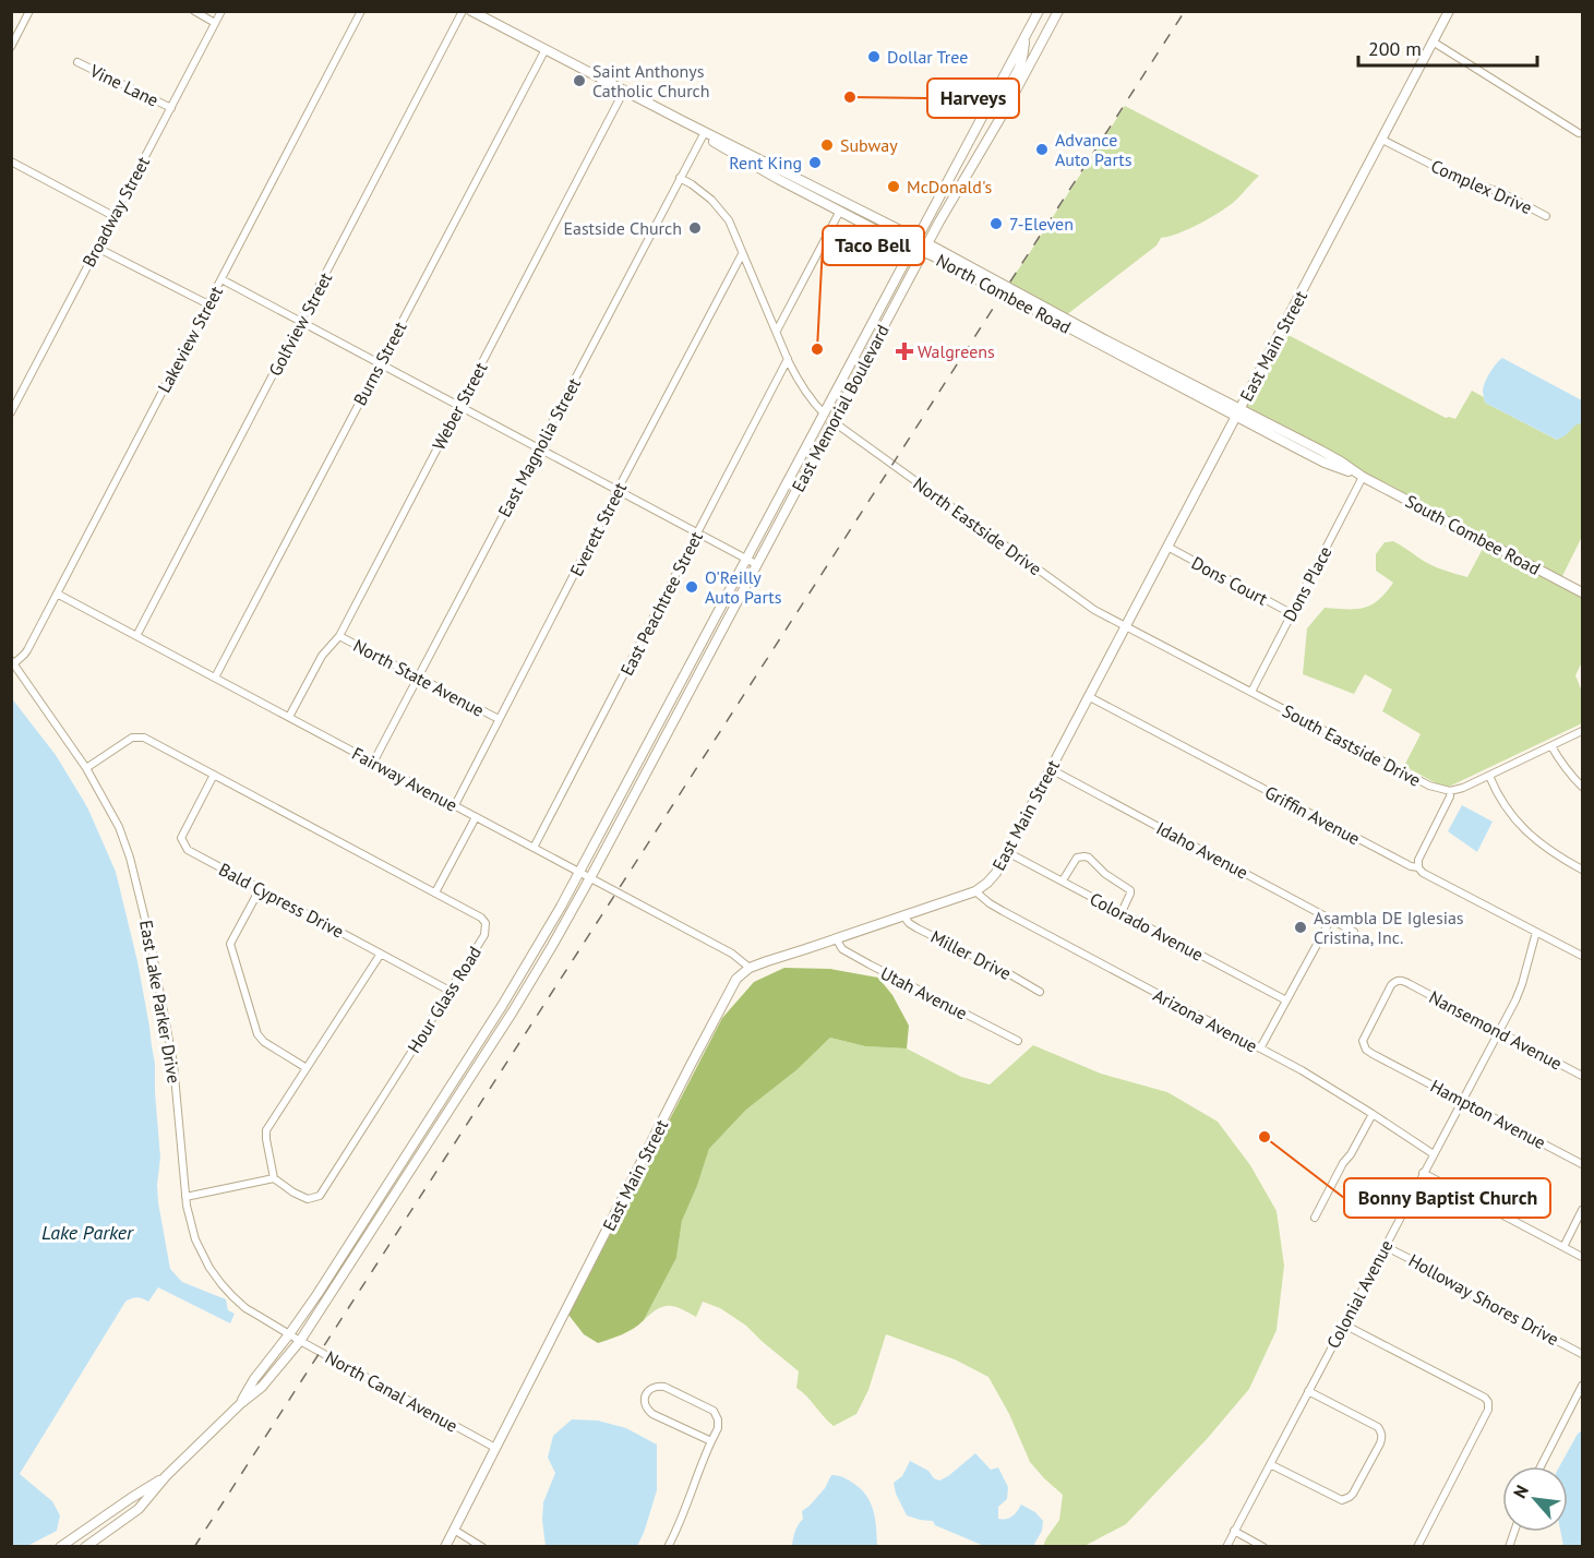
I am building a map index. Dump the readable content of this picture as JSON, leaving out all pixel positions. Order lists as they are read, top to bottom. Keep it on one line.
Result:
{"streets":{"main road":["North Combee Road","East Main Street","East Memorial Boulevard","South Combee Road"],"street":["Vine Lane","Complex Drive","Broadway Street","Golfview Street","Lakeview Street","Burns Street","Weber Street","East Magnolia Street","North Eastside Drive","Everett Street","Dons Court","Dons Place","East Peachtree Street","North State Avenue","South Eastside Drive","Fairway Avenue","Griffin Avenue","Idaho Avenue","Bald Cypress Drive","Colorado Avenue","Miller Drive","Utah Avenue","Hour Glass Road","East Lake Parker Drive","Arizona Avenue","Nansemond Avenue","Hampton Avenue","Colonial Avenue","Holloway Shores Drive","North Canal Avenue"]},"crossings":[["Vine Lane","Broadway Street"],["Complex Drive","East Main Street"],["North Combee Road","East Main Street"],["North Combee Road","Burns Street"],["North Combee Road","Weber Street"],["North Combee Road","East Memorial Boulevard"],["North Combee Road","East Magnolia Street"],["North Combee Road","South Combee Road"],["Golfview Street","Fairway Avenue"],["Lakeview Street","Fairway Avenue"],["Lakeview Street","East Lake Parker Drive"],["East Main Street","North Eastside Drive"],["East Main Street","South Combee Road"],["East Main Street","Dons Court"],["East Main Street","South Eastside Drive"],["East Main Street","Fairway Avenue"],["East Main Street","Griffin Avenue"],["East Main Street","Idaho Avenue"],["East Main Street","Colorado Avenue"],["East Main Street","Miller Drive"],["East Main Street","Utah Avenue"],["East Main Street","Arizona Avenue"],["East Main Street","North Canal Avenue"],["Burns Street","Fairway Avenue"],["Weber Street","North State Avenue"],["Weber Street","Fairway Avenue"],["East Memorial Boulevard","North Eastside Drive"],["East Memorial Boulevard","Fairway Avenue"],["East Memorial Boulevard","East Lake Parker Drive"],["East Memorial Boulevard","North Canal Avenue"],["East Magnolia Street","North State Avenue"],["East Magnolia Street","Fairway Avenue"],["North Eastside Drive","South Eastside Drive"],["Everett Street","North State Avenue"],["Everett Street","Fairway Avenue"],["South Combee Road","Dons Place"],["Dons Court","Dons Place"],["Dons Place","South Eastside Drive"],["East Peachtree Street","Fairway Avenue"],["Griffin Avenue","Colonial Avenue"],["Bald Cypress Drive","Hour Glass Road"],["Hour Glass Road","East Lake Parker Drive"],["East Lake Parker Drive","North Canal Avenue"],["Arizona Avenue","Colonial Avenue"],["Nansemond Avenue","Hampton Avenue"],["Nansemond Avenue","Colonial Avenue"],["Hampton Avenue","Colonial Avenue"],["Colonial Avenue","Holloway Shores Drive"]],"water":["Lake Parker"],"places":{"other":["Dollar Tree","Saint Anthonys Catholic Church","Harveys","Subway","Advance Auto Parts","Rent King","McDonald's","7-Eleven","Eastside Church","Taco Bell","O'Reilly Auto Parts","Asambla DE Iglesias Cristina, Inc.","Bonny Baptist Church"],"health":["Walgreens"]},"scale_bar":"200 m","north":"top left"}
